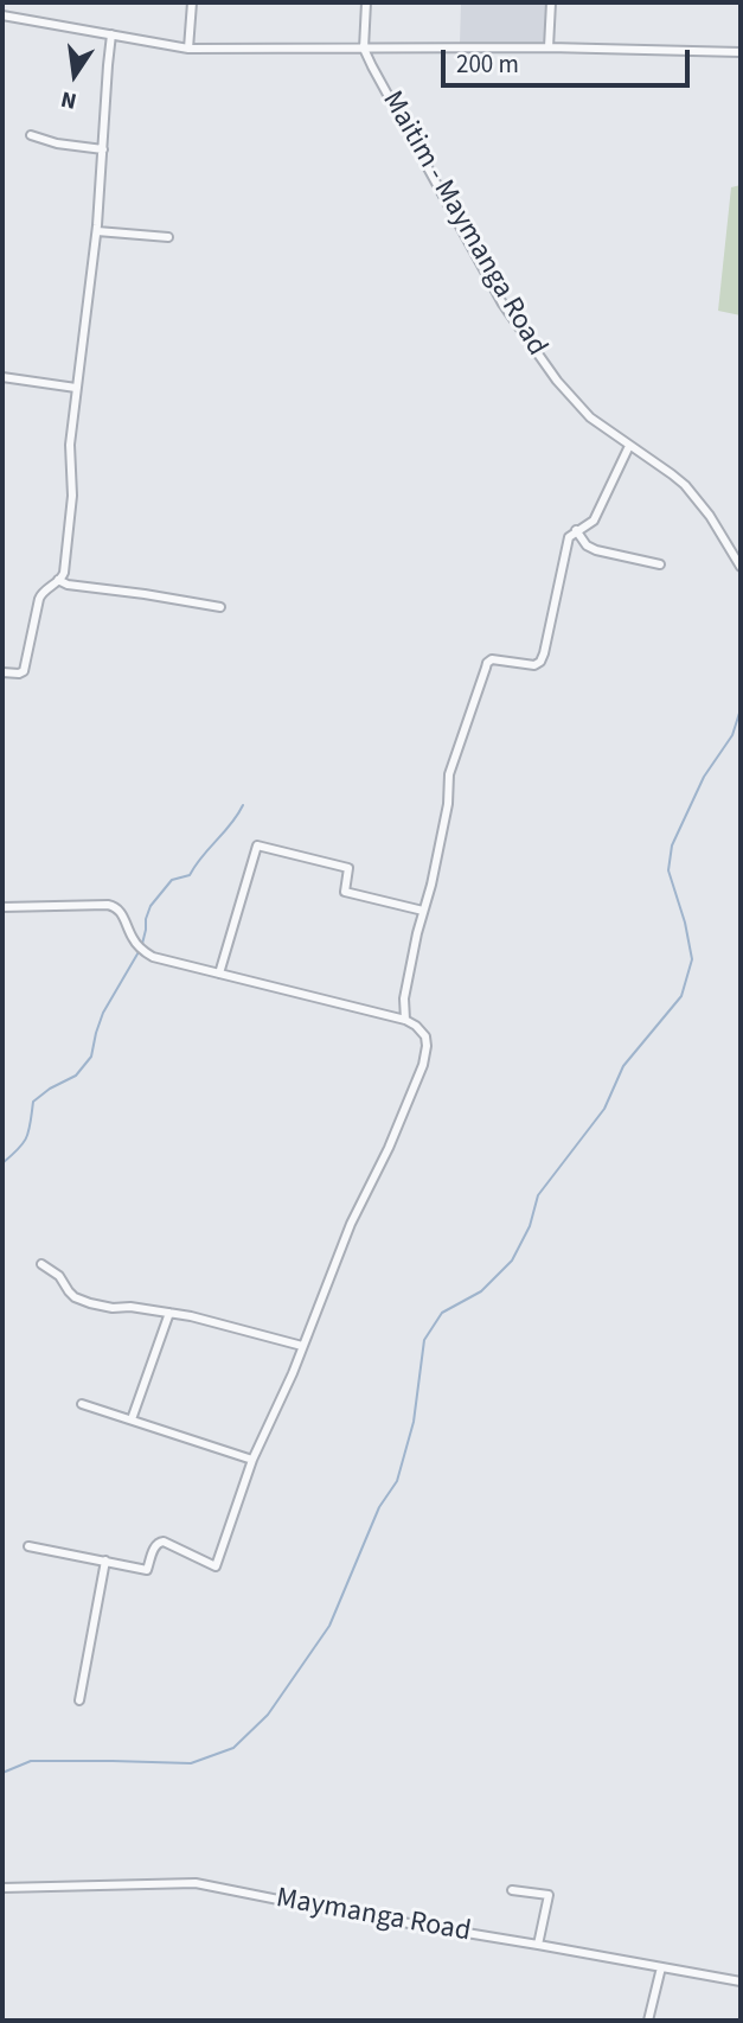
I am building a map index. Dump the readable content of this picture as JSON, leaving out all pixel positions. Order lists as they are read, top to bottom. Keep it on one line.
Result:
{"streets":{"street":["Maitim - Maymanga Road","Maymanga Road"]},"scale_bar":"200 m","north":"bottom"}
